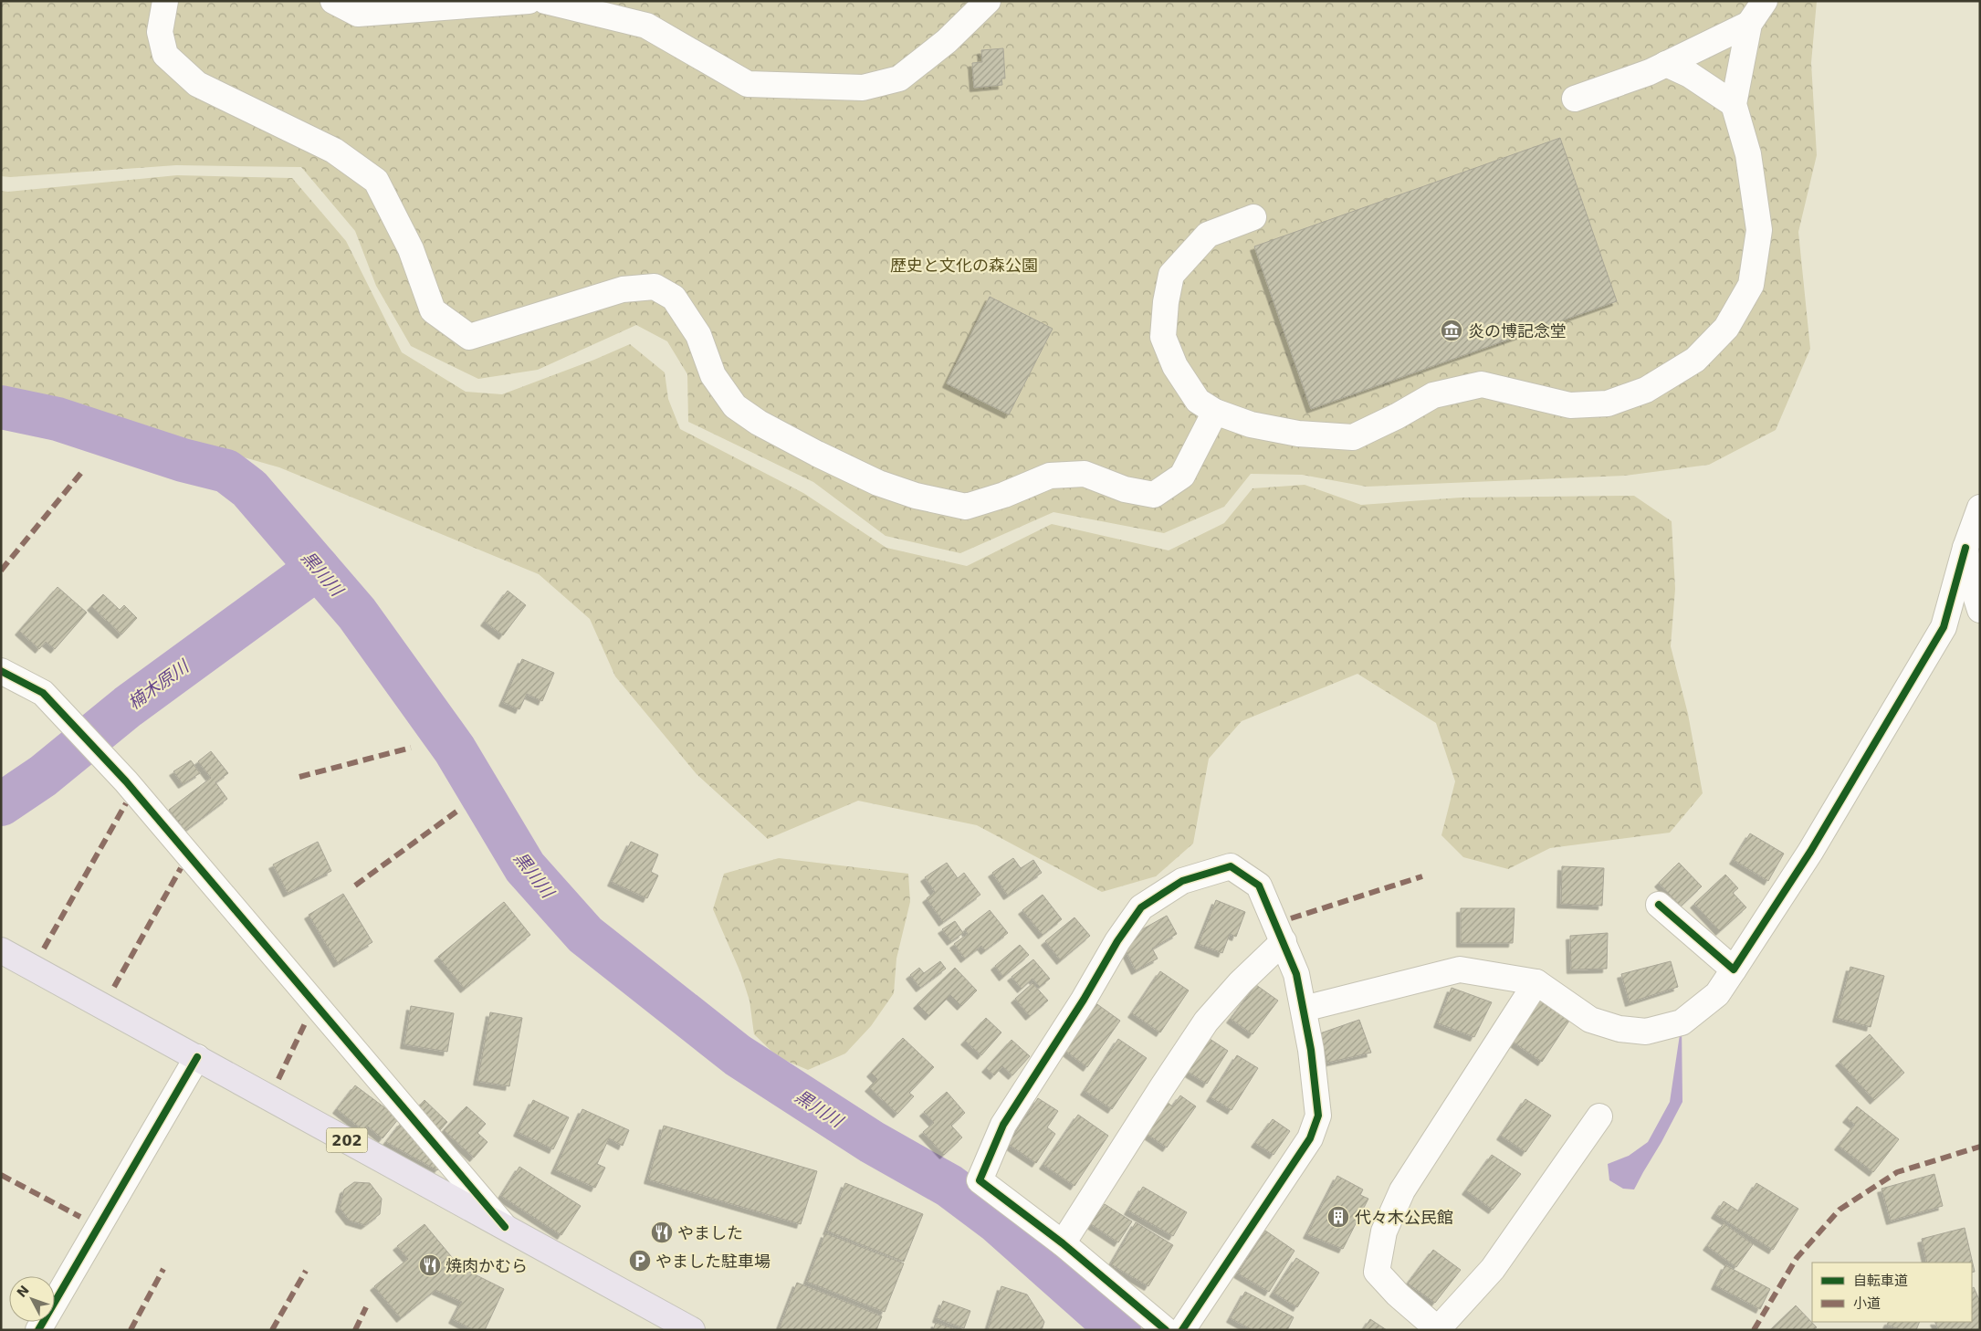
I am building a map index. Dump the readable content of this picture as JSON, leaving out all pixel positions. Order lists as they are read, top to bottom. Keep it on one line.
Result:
{"streets":{"highway":["202"]},"water":["黒川川","楠木原川"],"parks":["歴史と文化の森公園"],"places":{"museum":["炎の博記念堂"],"building":["代々木公民館"],"restaurant":["やました","焼肉かむら"],"parking":["やました駐車場"]},"legend":["自転車道","小道"],"north":"top left"}
